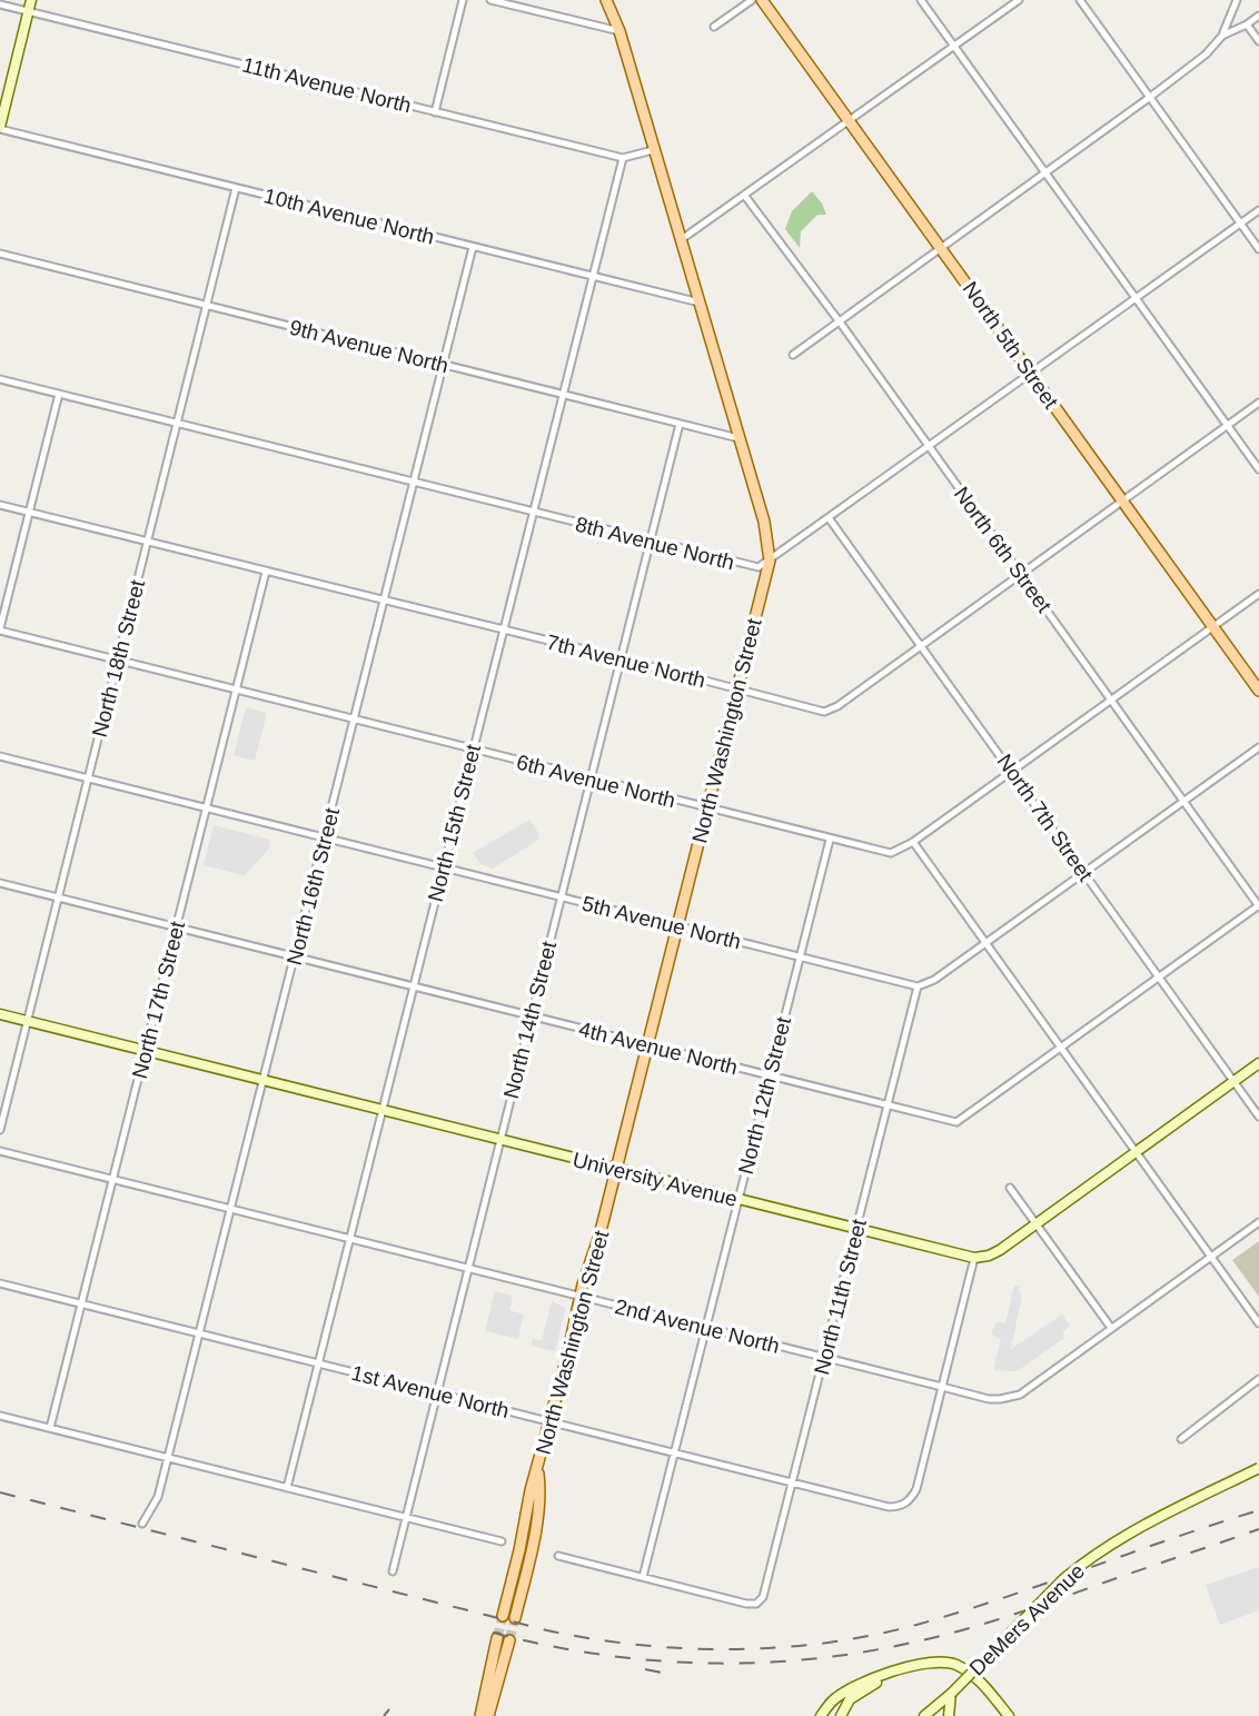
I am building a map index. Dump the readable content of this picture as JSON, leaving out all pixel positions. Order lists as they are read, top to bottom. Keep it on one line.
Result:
{"streets":{"main road":["North 5th Street","North Washington Street"],"street":["11th Avenue North","10th Avenue North","9th Avenue North","8th Avenue North","North 6th Street","North 18th Street","7th Avenue North","6th Avenue North","North 7th Street","North 15th Street","North 16th Street","5th Avenue North","North 17th Street","North 14th Street","4th Avenue North","North 12th Street","University Avenue","North 11th Street","2nd Avenue North","1st Avenue North","DeMers Avenue"]},"crossings":[["11th Avenue North","North Washington Street"],["11th Avenue North","North 15th Street"],["10th Avenue North","North 18th Street"],["10th Avenue North","North Washington Street"],["10th Avenue North","North 15th Street"],["10th Avenue North","North 16th Street"],["North 5th Street","7th Avenue North"],["North 5th Street","6th Avenue North"],["9th Avenue North","North 18th Street"],["9th Avenue North","North Washington Street"],["9th Avenue North","North 15th Street"],["9th Avenue North","North 16th Street"],["9th Avenue North","North 14th Street"],["8th Avenue North","North 18th Street"],["8th Avenue North","North Washington Street"],["8th Avenue North","North 15th Street"],["8th Avenue North","North 16th Street"],["8th Avenue North","North 14th Street"],["North 6th Street","7th Avenue North"],["North 6th Street","6th Avenue North"],["North 6th Street","4th Avenue North"],["North 18th Street","7th Avenue North"],["North 18th Street","6th Avenue North"],["North 18th Street","5th Avenue North"],["North 18th Street","4th Avenue North"],["North 18th Street","University Avenue"],["7th Avenue North","North Washington Street"],["7th Avenue North","North 7th Street"],["7th Avenue North","North 15th Street"],["7th Avenue North","North 16th Street"],["7th Avenue North","North 17th Street"],["7th Avenue North","North 14th Street"],["North Washington Street","6th Avenue North"],["North Washington Street","5th Avenue North"],["North Washington Street","4th Avenue North"],["North Washington Street","University Avenue"],["North Washington Street","2nd Avenue North"],["North Washington Street","1st Avenue North"],["6th Avenue North","North 7th Street"],["6th Avenue North","North 15th Street"],["6th Avenue North","North 16th Street"],["6th Avenue North","North 17th Street"],["6th Avenue North","North 14th Street"],["6th Avenue North","North 12th Street"],["North 7th Street","4th Avenue North"],["North 15th Street","5th Avenue North"],["North 15th Street","4th Avenue North"],["North 15th Street","University Avenue"],["North 15th Street","2nd Avenue North"],["North 15th Street","1st Avenue North"],["North 16th Street","5th Avenue North"],["North 16th Street","4th Avenue North"],["North 16th Street","University Avenue"],["North 16th Street","2nd Avenue North"],["North 16th Street","1st Avenue North"],["5th Avenue North","North 17th Street"],["5th Avenue North","North 14th Street"],["5th Avenue North","North 12th Street"],["5th Avenue North","North 11th Street"],["North 17th Street","4th Avenue North"],["North 17th Street","University Avenue"],["North 17th Street","2nd Avenue North"],["North 17th Street","1st Avenue North"],["North 14th Street","4th Avenue North"],["North 14th Street","University Avenue"],["North 14th Street","2nd Avenue North"],["North 14th Street","1st Avenue North"],["4th Avenue North","North 12th Street"],["4th Avenue North","North 11th Street"],["North 12th Street","University Avenue"],["North 12th Street","North 11th Street"],["North 12th Street","2nd Avenue North"],["North 12th Street","1st Avenue North"],["University Avenue","North 11th Street"],["North 11th Street","2nd Avenue North"],["North 11th Street","1st Avenue North"],["2nd Avenue North","1st Avenue North"]]}
